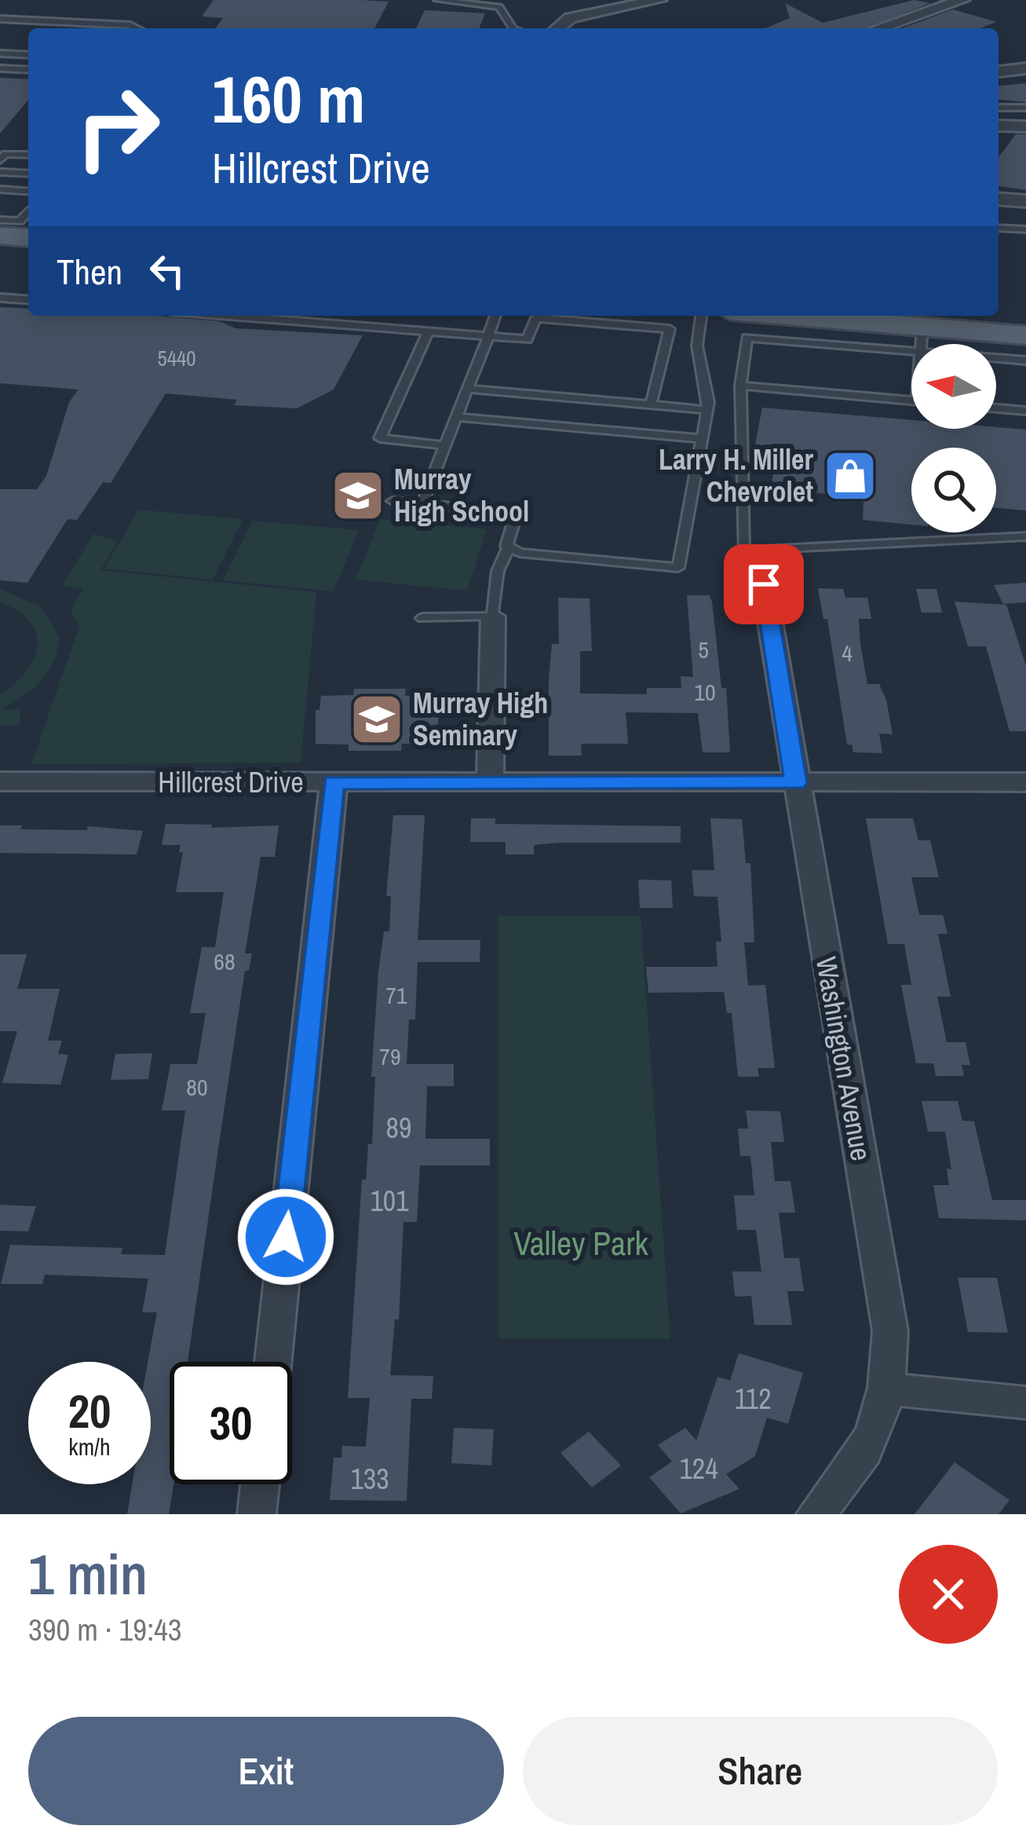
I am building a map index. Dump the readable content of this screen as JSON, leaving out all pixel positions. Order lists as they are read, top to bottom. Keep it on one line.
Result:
{"streets":{"street":["Hillcrest Drive","Washington Avenue"]},"crossings":[["Hillcrest Drive","Washington Avenue"]],"parks":["Valley Park"],"places":{"shop":["Larry H. Miller Chevrolet"],"school or university":["Murray High School","Murray High Seminary"]},"house_numbers":["5440","5","4","10","68","71","79","80","89","101","112","124","133"],"north":"left","page":{"turn":["160 m","Hillcrest Drive"],"then":"Then","speed":"20 km/h","limit":"30","heading":["1 min","390 m · 19:43"],"buttons":["Exit","Share"]}}
